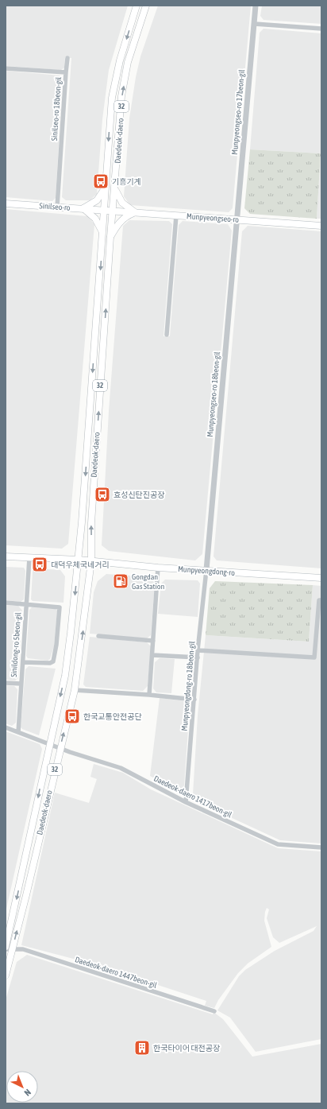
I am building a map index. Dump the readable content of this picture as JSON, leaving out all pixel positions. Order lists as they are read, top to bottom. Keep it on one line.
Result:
{"streets":{"main road":["32","Daedeok-daero","Sinilseo-ro","Munpyeongseo-ro","Munpyeongdong-ro"],"street":["Sinilseo-ro 18beon-gil","Munpyeongseo-ro 17beon-gil","Munpyeongseo-ro 18beon-gil","Sinildong-ro 5beon-gil","Munpyeongdong-ro 18beon-gil","Daedeok-daero 1417beon-gil","Daedeok-daero 1447beon-gil"]},"crossings":[["Sinilseo-ro 18beon-gil","Sinilseo-ro"],["Munpyeongseo-ro 17beon-gil","Munpyeongseo-ro"],["Munpyeongseo-ro 17beon-gil","Munpyeongseo-ro 18beon-gil"],["Daedeok-daero","Sinilseo-ro"],["Daedeok-daero","Munpyeongseo-ro"],["Daedeok-daero","Munpyeongdong-ro"],["Daedeok-daero","Daedeok-daero 1417beon-gil"],["Daedeok-daero","Daedeok-daero 1447beon-gil"],["Sinilseo-ro","Munpyeongseo-ro"],["Munpyeongseo-ro","Munpyeongseo-ro 18beon-gil"],["Munpyeongseo-ro 18beon-gil","Munpyeongdong-ro"],["Munpyeongseo-ro 18beon-gil","Munpyeongdong-ro 18beon-gil"],["Munpyeongdong-ro","Sinildong-ro 5beon-gil"],["Munpyeongdong-ro","Munpyeongdong-ro 18beon-gil"],["Sinildong-ro 5beon-gil","Daedeok-daero 1417beon-gil"],["Munpyeongdong-ro 18beon-gil","Daedeok-daero 1417beon-gil"]],"places":{"bus stop":["기흥기계","효성신탄진공장","대덕우체국네거리","한국교통안전공단"],"fuel station":["Gongdan Gas Station"],"building":["한국타이어 대전공장"]},"north":"bottom right"}
